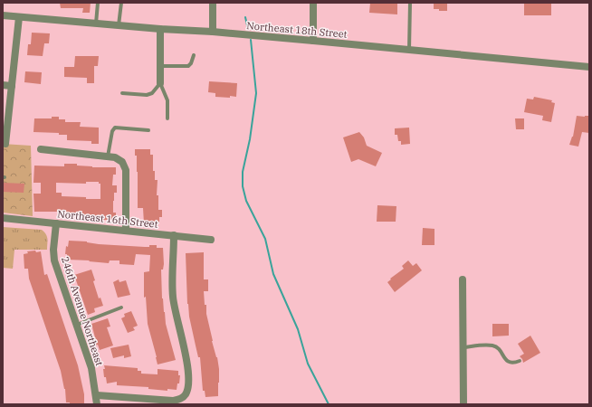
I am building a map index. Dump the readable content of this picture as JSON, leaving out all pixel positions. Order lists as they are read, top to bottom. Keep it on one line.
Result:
{"streets":{"street":["Northeast 18th Street","Northeast 16th Street","246th Avenue Northeast"]},"crossings":[["Northeast 16th Street","246th Avenue Northeast"]]}
